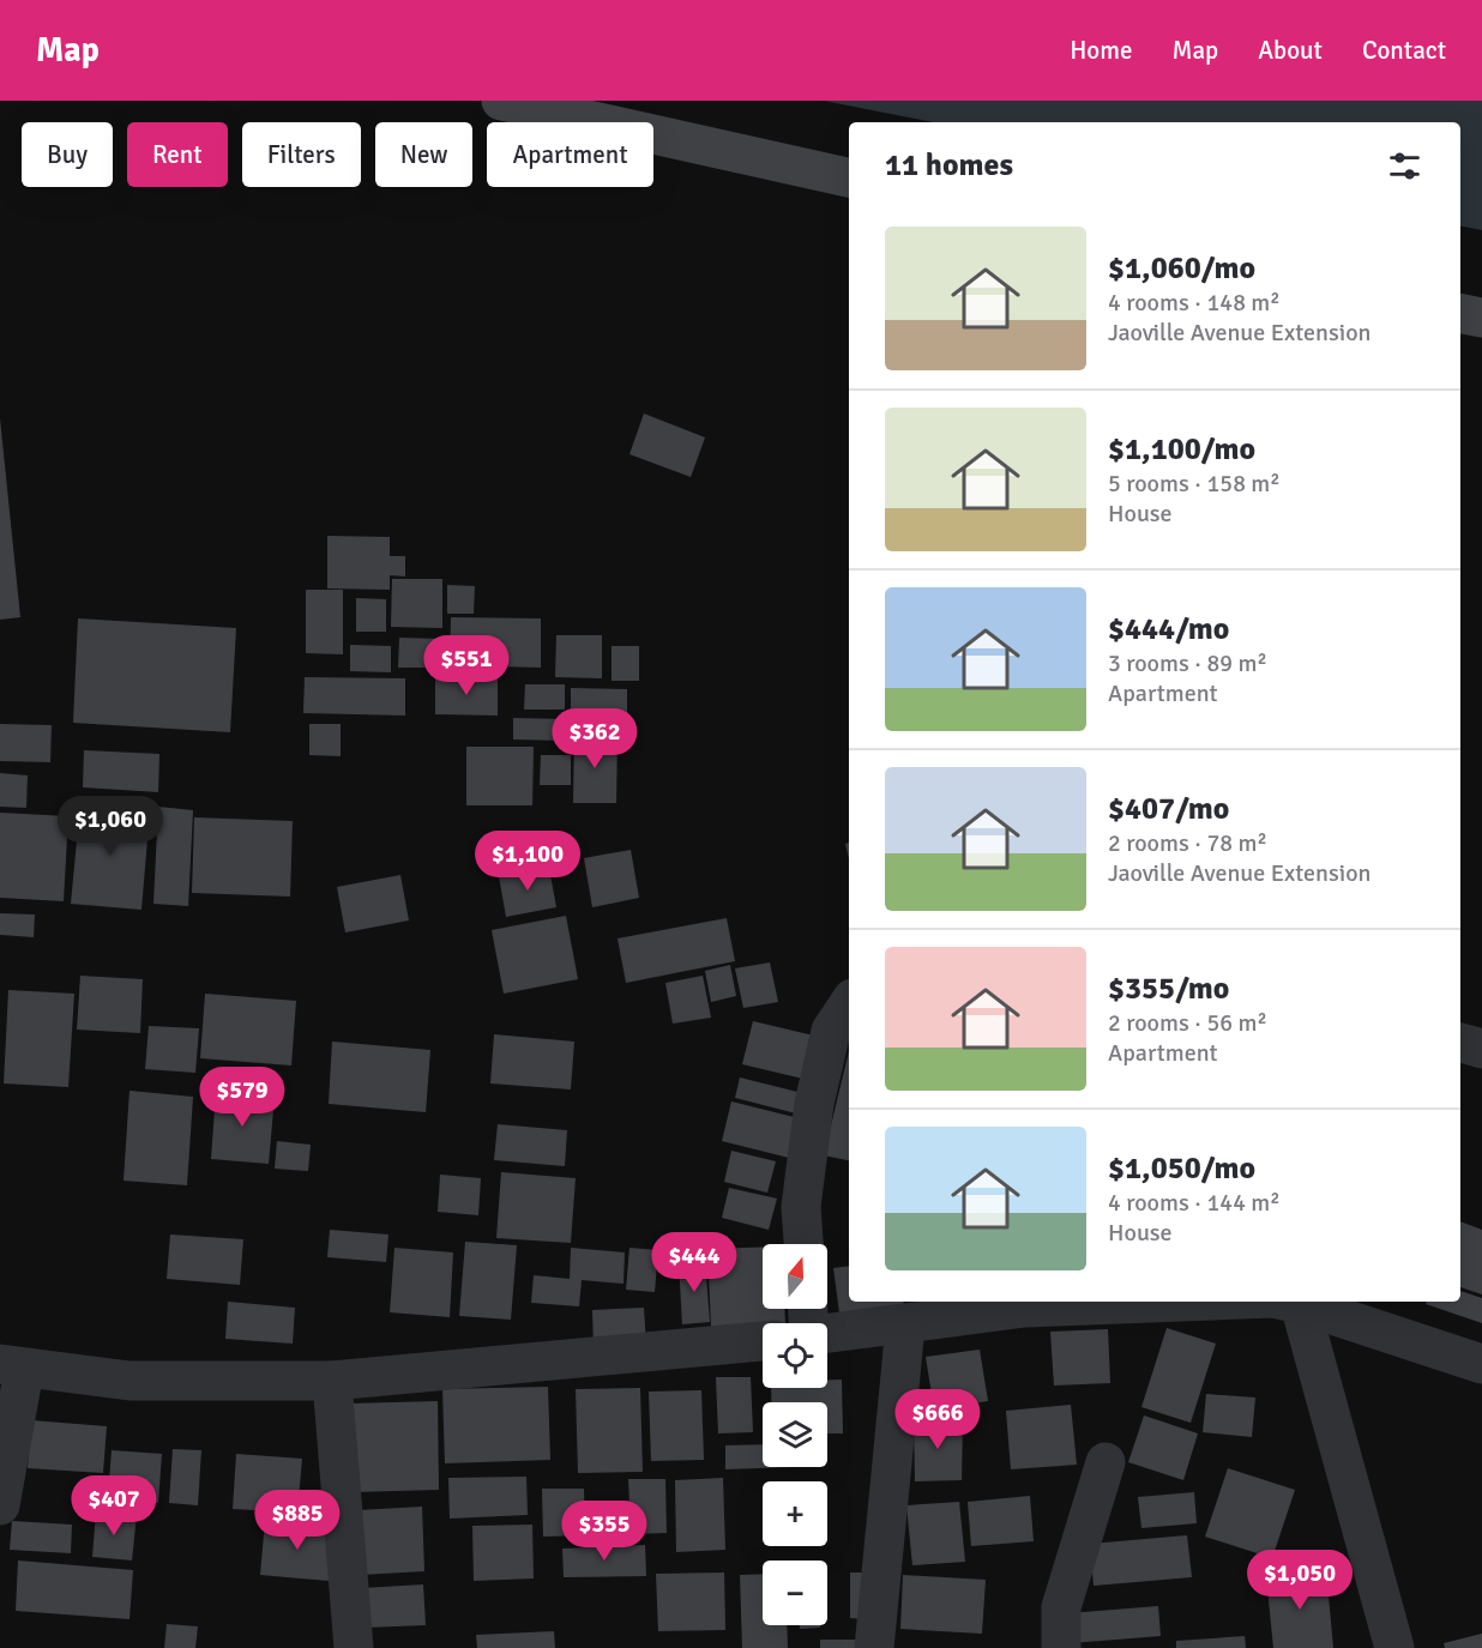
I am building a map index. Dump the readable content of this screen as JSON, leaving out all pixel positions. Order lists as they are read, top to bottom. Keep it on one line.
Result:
{"north":"top","page":{"header":"Map","nav":["Home","Map","About","Contact"],"chip":["Buy","Rent","Filters","New","Apartment"],"heading":"11 homes","list":[{"name":"$1,060/mo","note":"4 rooms · 148 m² · Jaoville Avenue Extension"},{"name":"$1,100/mo","note":"5 rooms · 158 m² · House"},{"name":"$444/mo","note":"3 rooms · 89 m² · Apartment"},{"name":"$407/mo","note":"2 rooms · 78 m² · Jaoville Avenue Extension"},{"name":"$355/mo","note":"2 rooms · 56 m² · Apartment"},{"name":"$1,050/mo","note":"4 rooms · 144 m² · House"}],"price":["$551","$362","$1,060","$1,100","$579","$444","$666","$407","$885","$355","$1,050"],"map_buttons":["+","−"]}}
